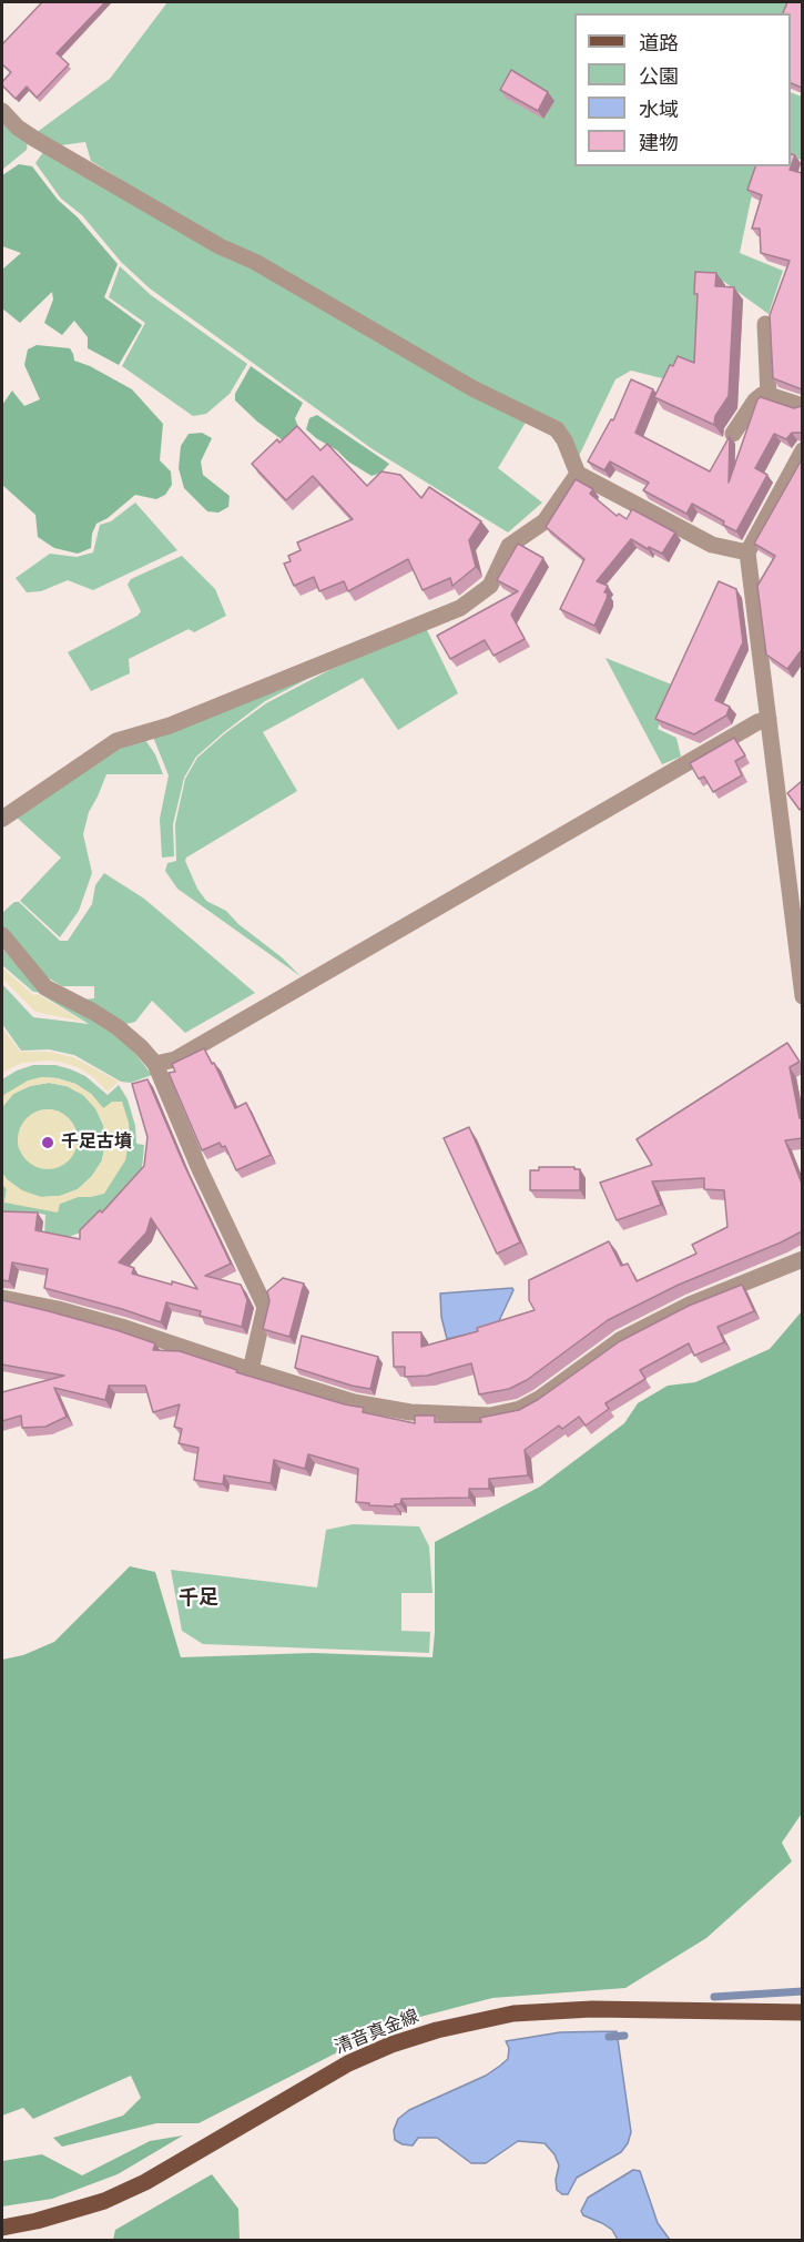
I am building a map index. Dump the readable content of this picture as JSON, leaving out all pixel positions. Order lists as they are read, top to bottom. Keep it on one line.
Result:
{"streets":{"main road":["清音真金線"]},"districts":["千足"],"places":["千足古墳"],"legend":["道路","公園","水域","建物"]}
